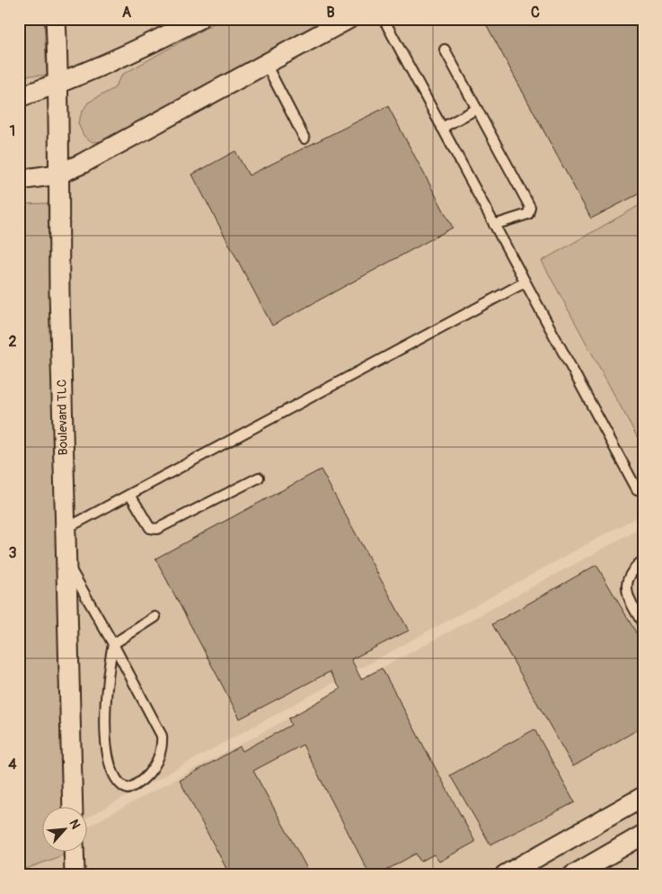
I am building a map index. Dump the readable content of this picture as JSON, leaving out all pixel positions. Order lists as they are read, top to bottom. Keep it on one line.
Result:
{"streets":{"street":["Boulevard TLC"]},"north":"top right","grid":{"columns":["A","B","C"],"rows":["1","2","3","4"]}}
